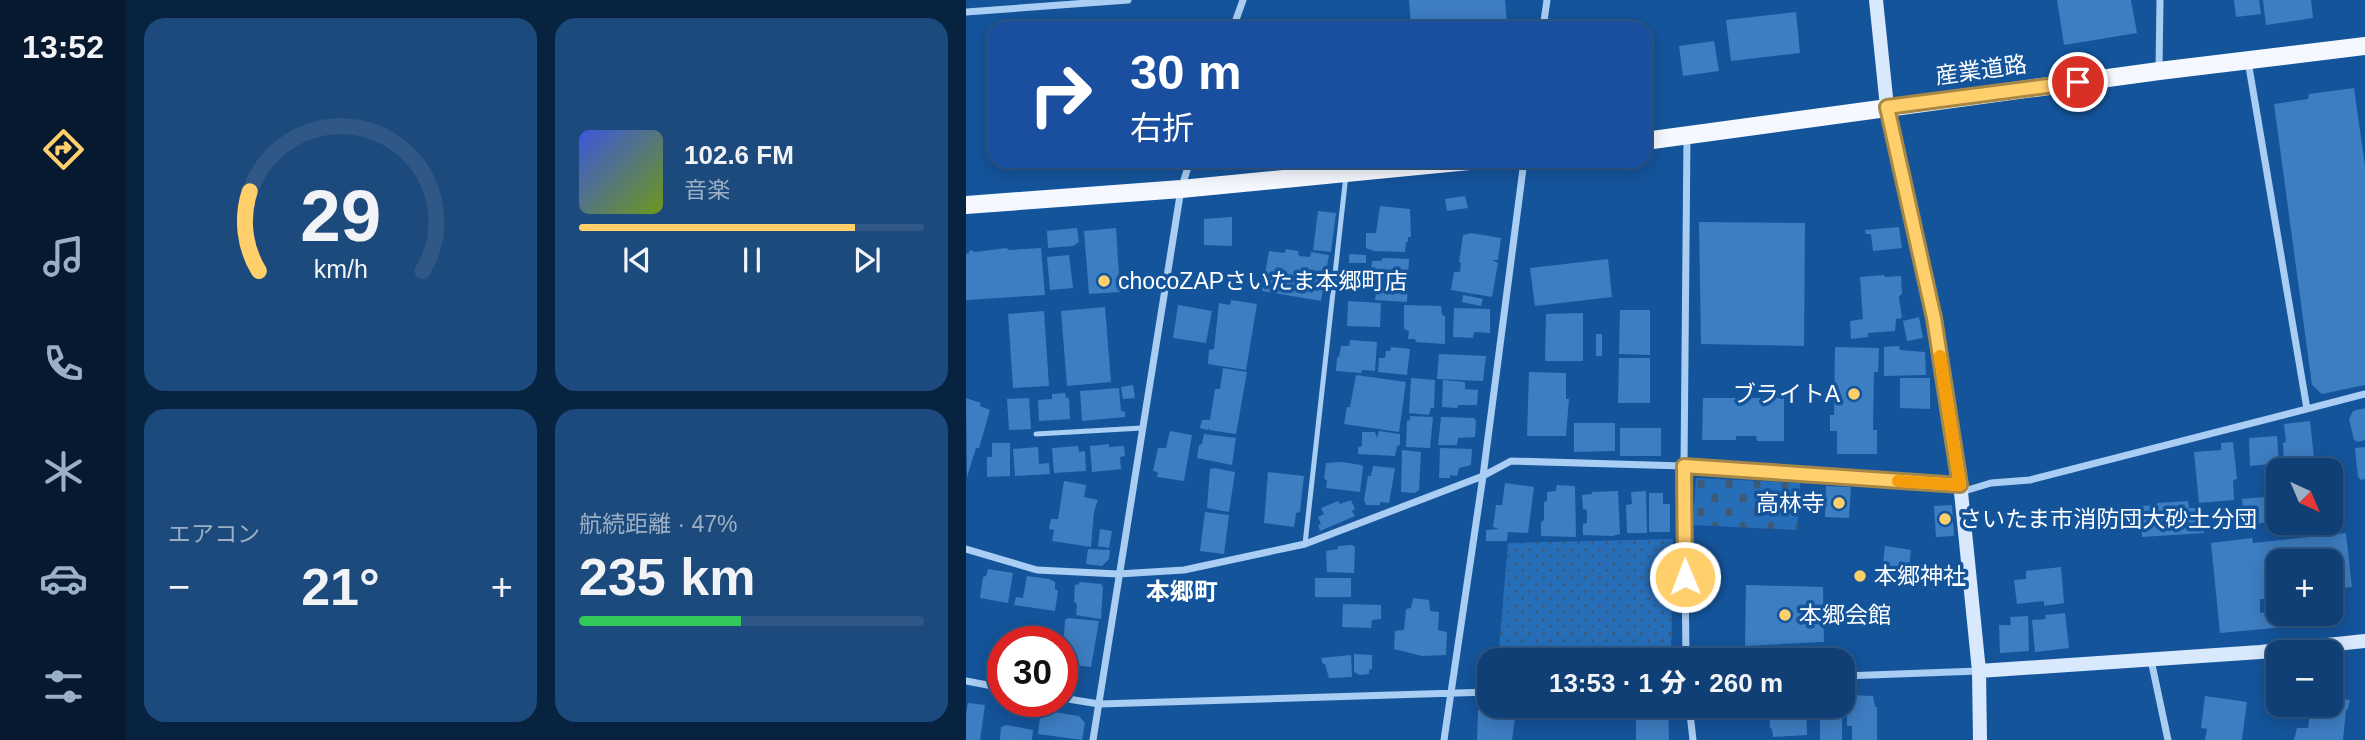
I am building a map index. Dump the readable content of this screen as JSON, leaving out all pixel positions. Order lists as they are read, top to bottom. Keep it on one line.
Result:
{"streets":{"main road":["産業道路"]},"districts":["本郷町"],"places":["chocoZAPさいたま本郷町店","ブライトA","高林寺","さいたま市消防団大砂土分団","本郷神社","本郷会館"],"north":"bottom right","page":{"tabs":"13:52","turn":["30 m","右折"],"song":["102.6 FM","音楽"],"tile":["エアコン",["航続距離 · 47%","235 km"]],"map_buttons":["+","−"],"heat":["−","21°","+"],"limit":"30","trip":"13:53 · 1 分 · 260 m","gauge":["29","km/h"]}}
